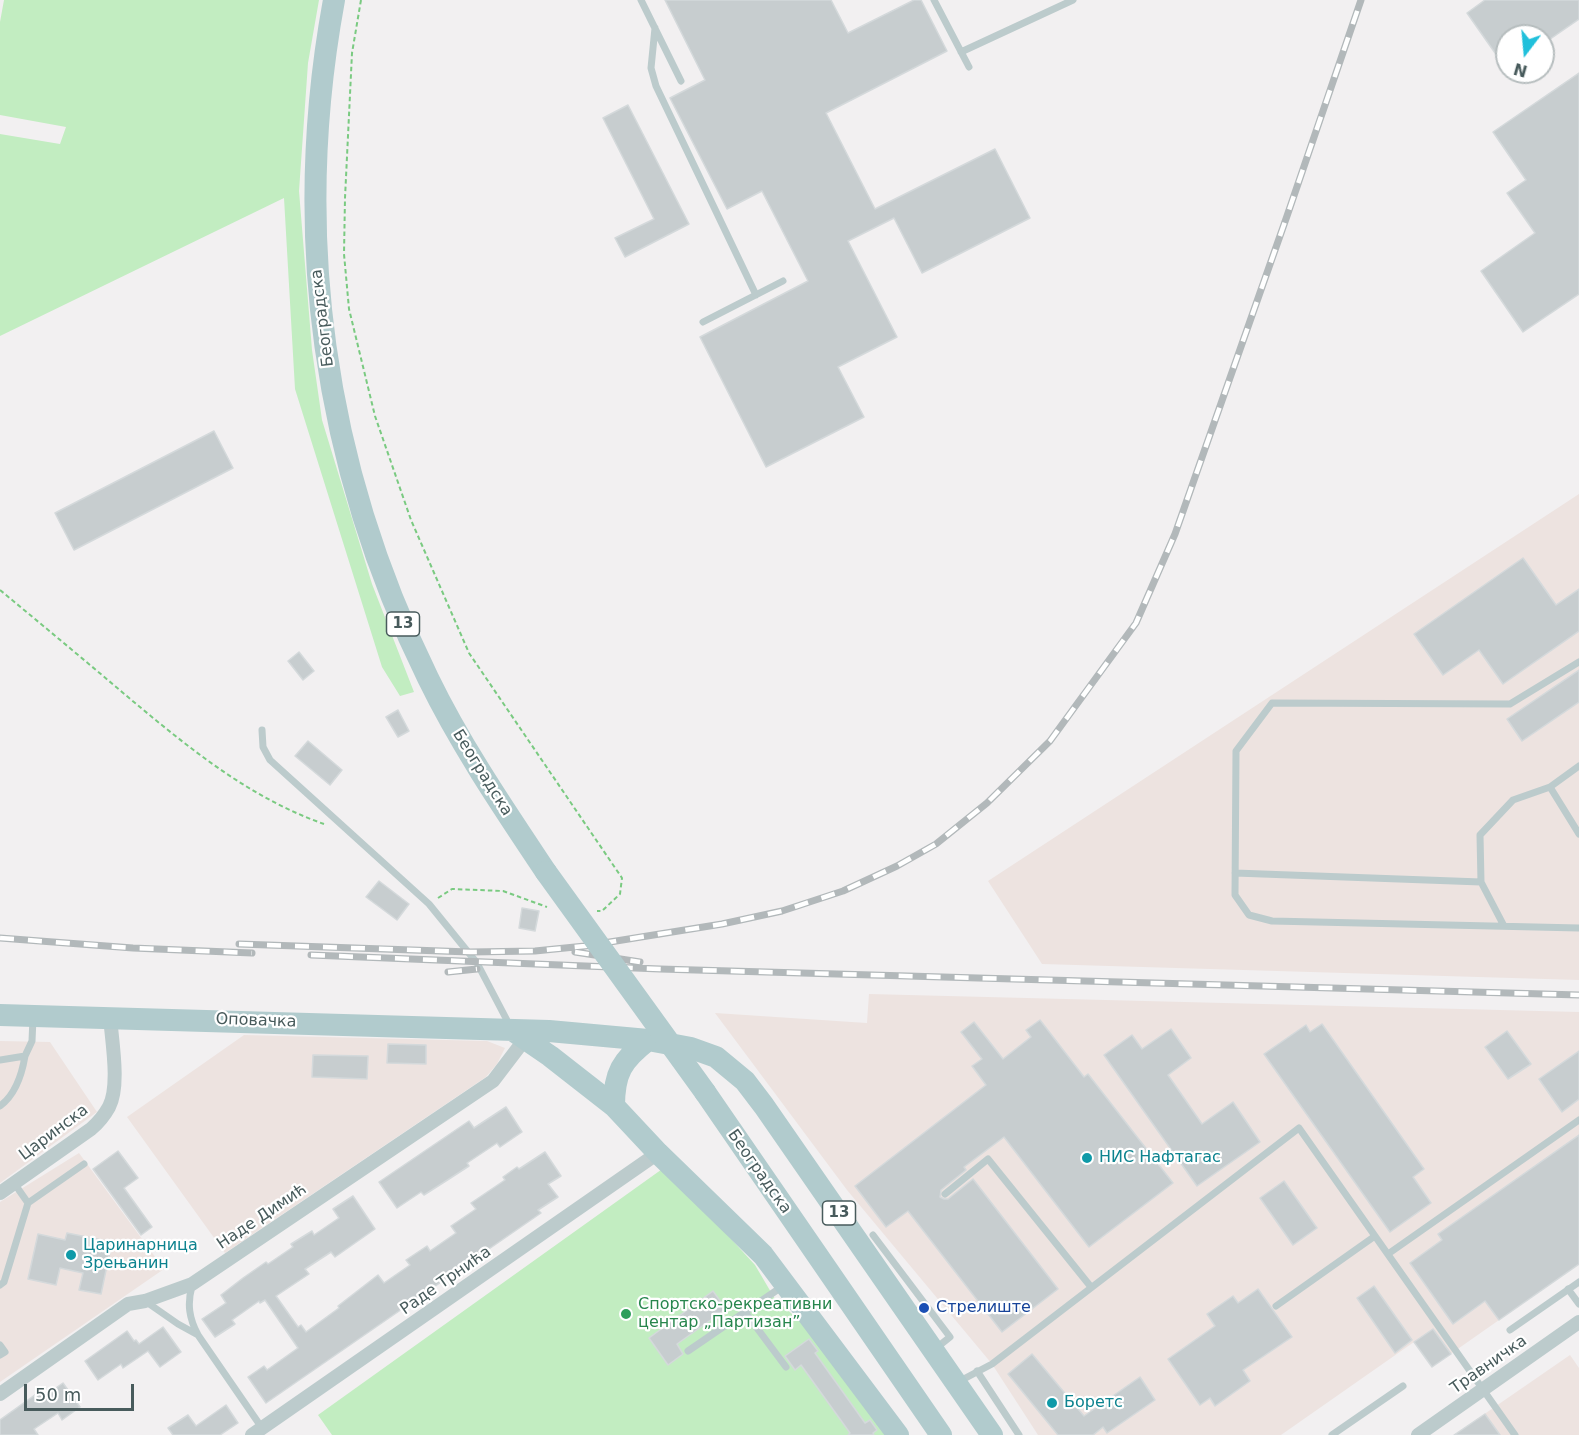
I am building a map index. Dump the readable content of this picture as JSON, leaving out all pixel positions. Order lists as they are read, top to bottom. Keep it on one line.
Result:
{"streets":{"main road":["Београдска","13","Оповачка"],"street":["Царинска","Наде Димић","Раде Трнића","Травничка"]},"crossings":[["13","Оповачка"],["13","Наде Димић"],["Оповачка","Царинска"],["Оповачка","Наде Димић"]],"places":["НИС Нафтагас","Царинарница Зрењанин","Стрелиште","Спортско-рекреативни центар „Партизан”","Боретс"],"scale_bar":"50 m","north":"bottom"}
